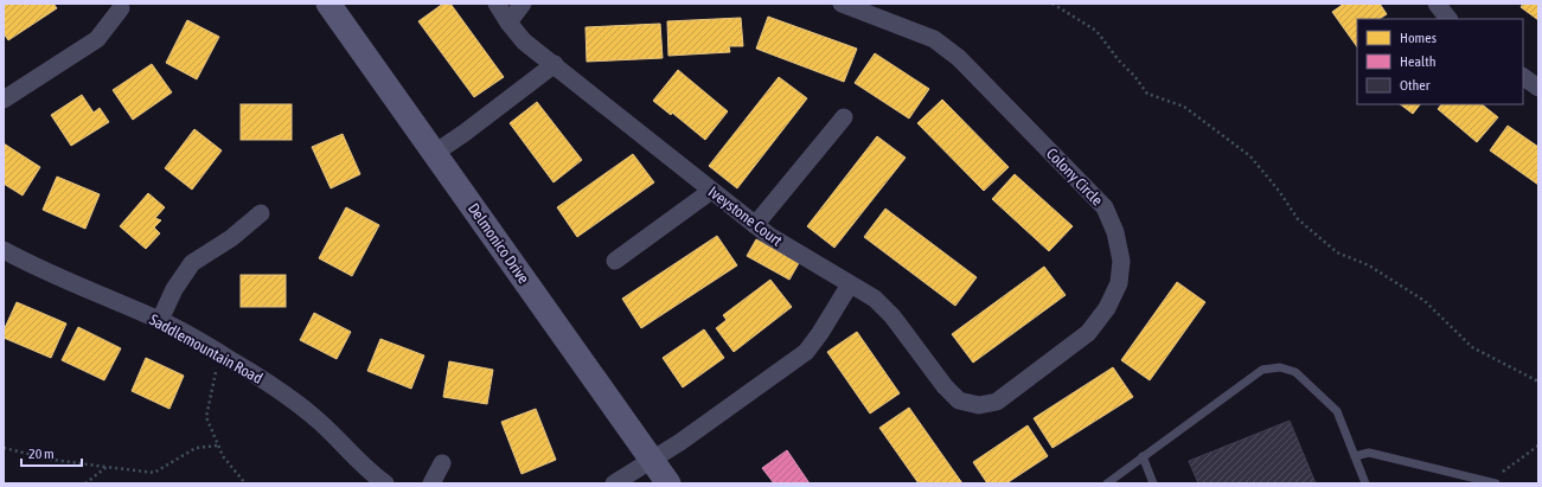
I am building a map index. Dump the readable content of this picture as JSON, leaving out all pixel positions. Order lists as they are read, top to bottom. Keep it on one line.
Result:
{"streets":{"street":["Colony Circle","Iveystone Court","Delmonico Drive","Saddlemountain Road"]},"crossings":[["Colony Circle","Iveystone Court"]],"legend":["Homes","Health","Other"],"scale_bar":"20 m"}
